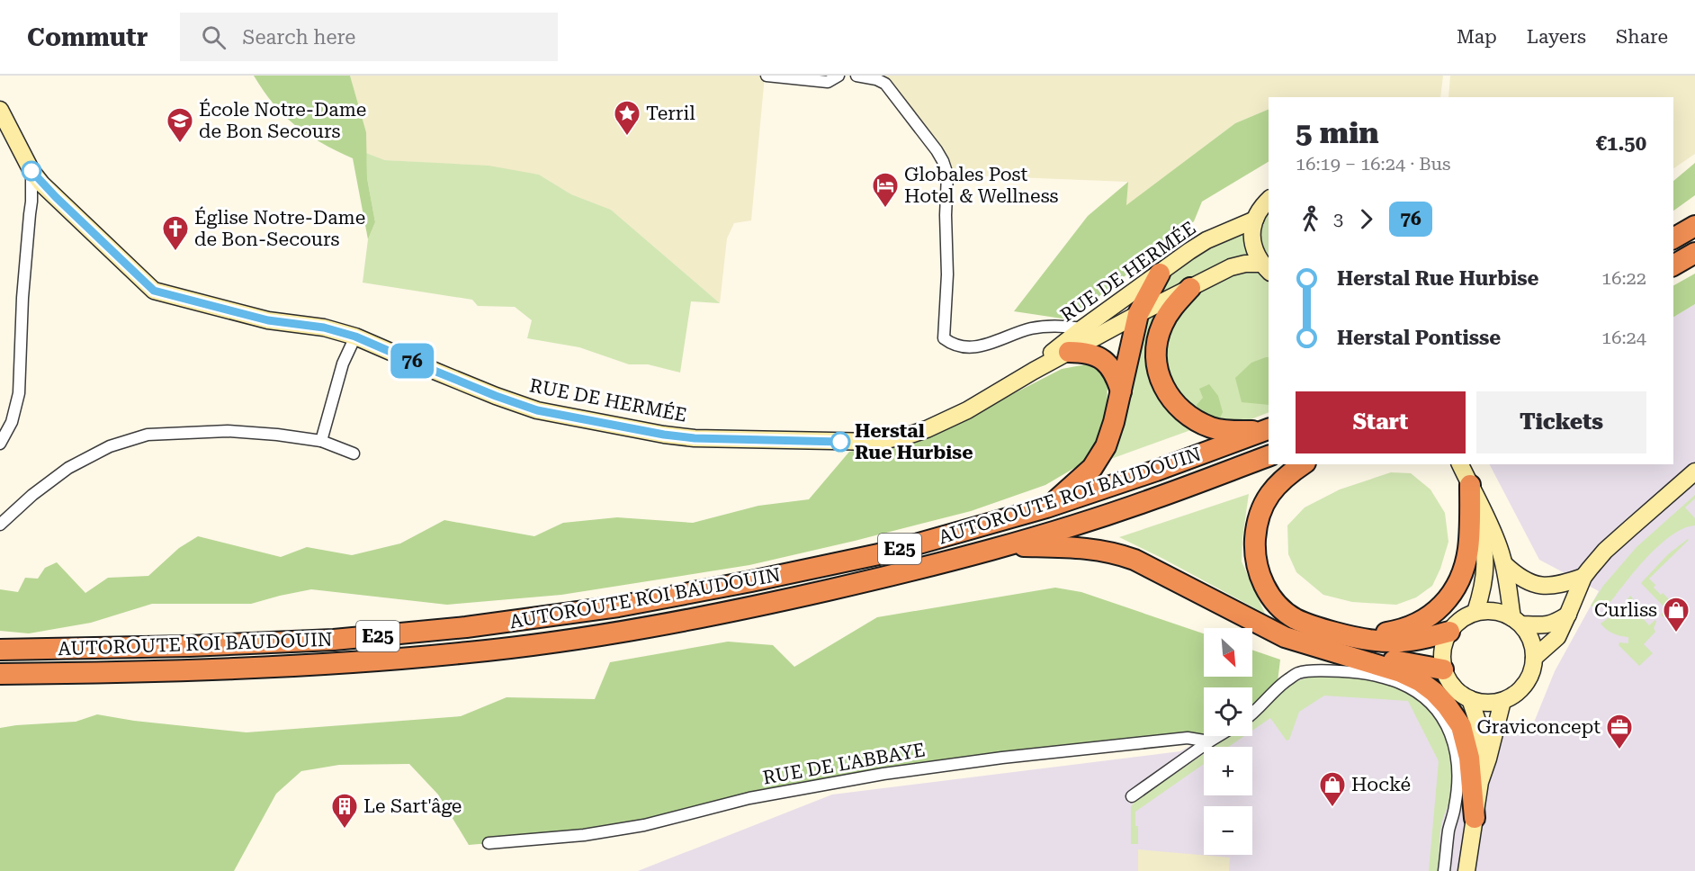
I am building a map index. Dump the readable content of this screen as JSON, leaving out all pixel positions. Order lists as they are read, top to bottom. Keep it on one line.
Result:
{"streets":{"highway":["AUTOROUTE ROI BAUDOUIN","E25"],"street":["RUE DE HERMÉE","RUE DE L'ABBAYE"]},"places":{"place":["Terril"],"school or university":["École Notre-Dame de Bon Secours"],"hotel":["Globales Post Hotel & Wellness"],"church":["Église Notre-Dame de Bon-Secours"],"other":["Herstal Rue Hurbise"],"shop":["Curliss","Hocké"],"office":["Graviconcept"],"building":["Le Sart'âge"]},"lines":["bus line 76"],"north":"bottom right","page":{"header":"Commutr","search":"Search here","nav":["Map","Layers","Share"],"on_map":"76","heading":["5 min","16:19 – 16:24 · Bus","€1.50"],"legs":["3","76"],"list":[{"name":"Herstal Rue Hurbise","value":"16:22"},{"name":"Herstal Pontisse","value":"16:24"}],"buttons":["Start","Tickets"],"map_buttons":["+","−"]}}
